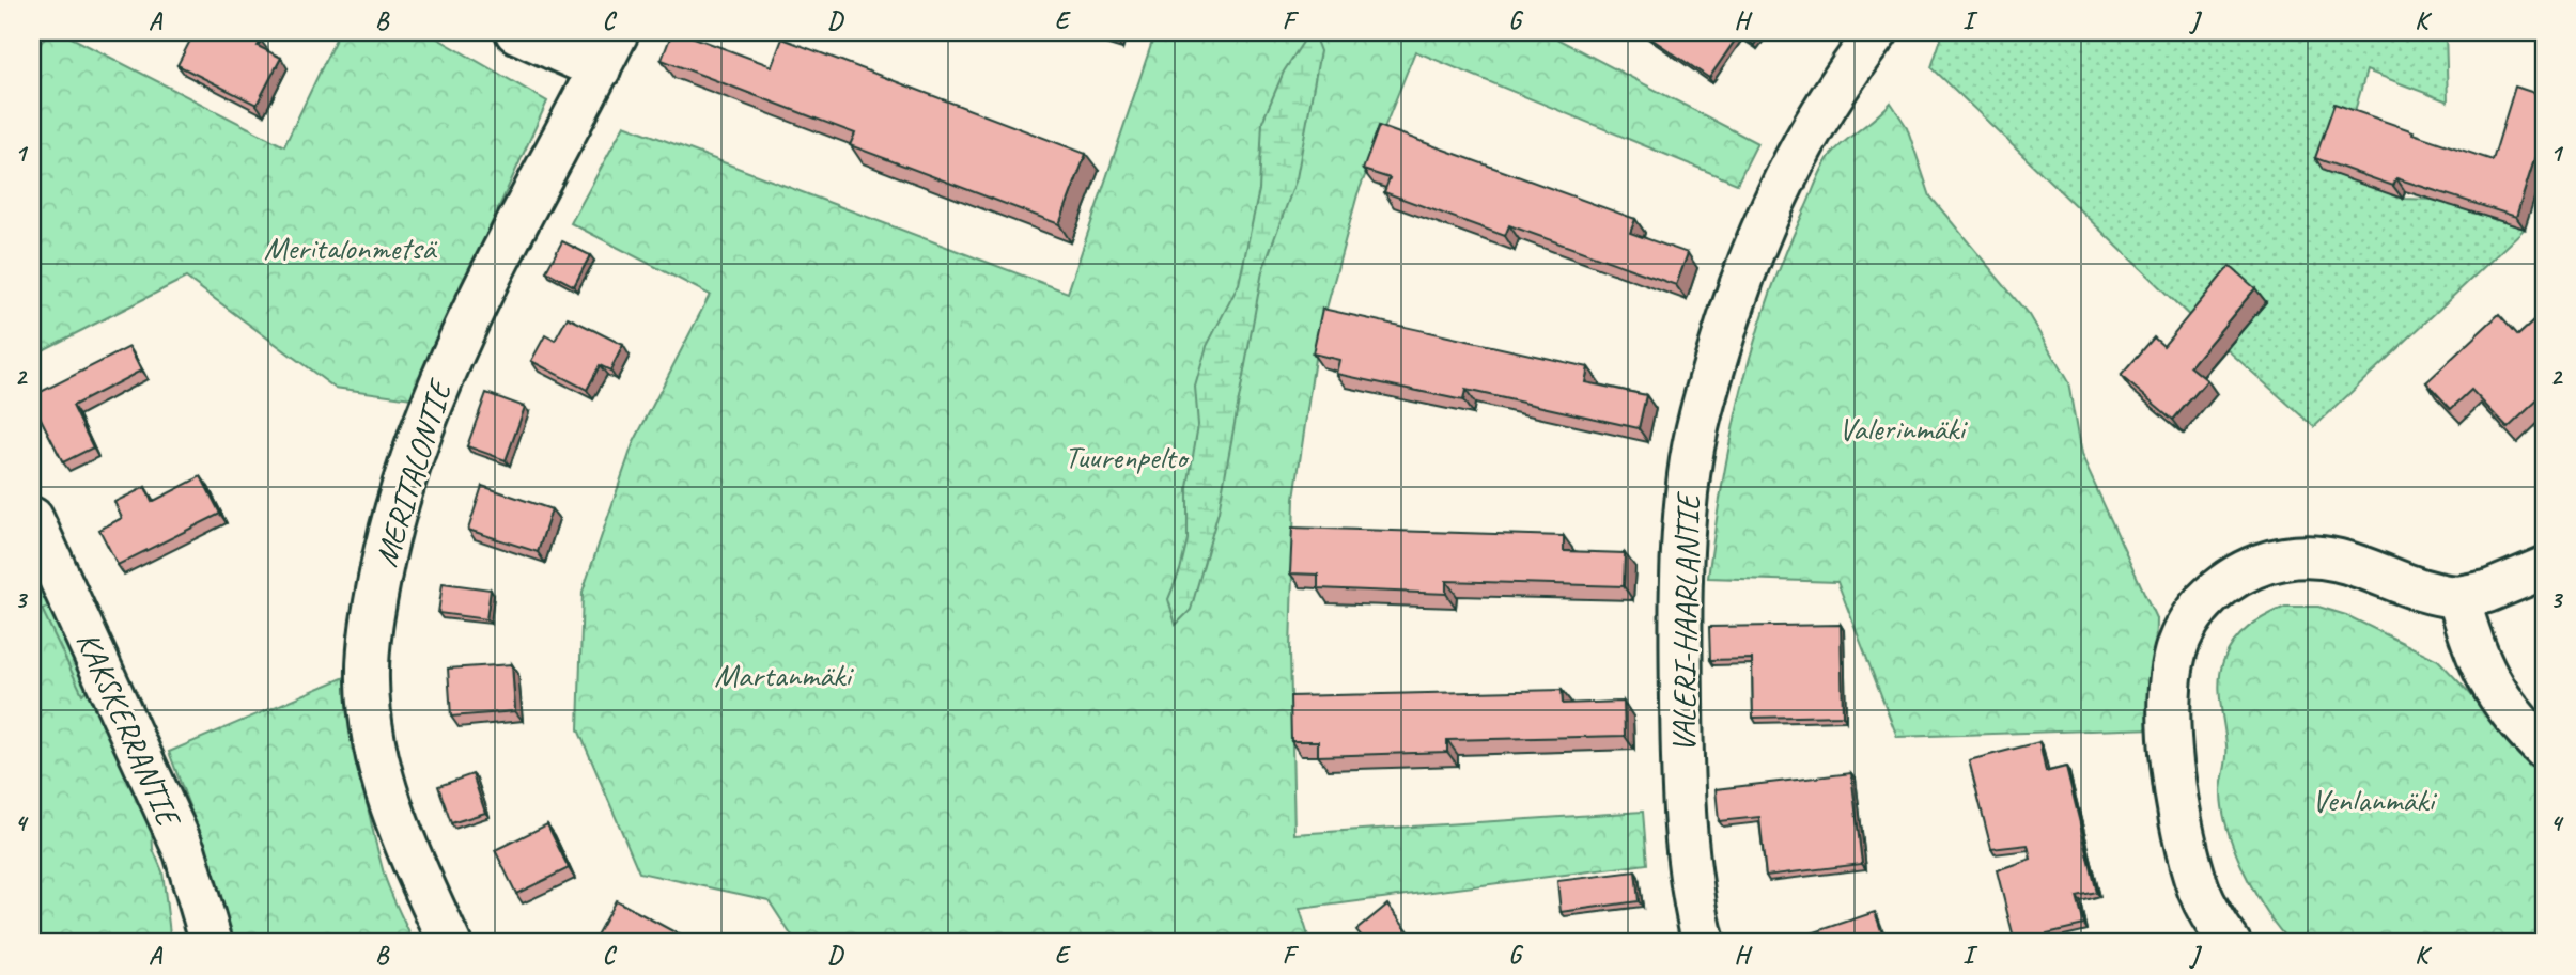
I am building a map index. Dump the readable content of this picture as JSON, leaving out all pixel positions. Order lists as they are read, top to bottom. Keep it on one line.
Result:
{"streets":{"street":["MERITALONTIE","VALERI-HAARLANTIE","KAKSKERRANTIE"]},"parks":["Meritalonmetsä","Valerinmäki","Tuurenpelto","Martanmäki","Venlanmäki"],"grid":{"columns":["A","B","C","D","E","F","G","H","I","J","K"],"rows":["1","2","3","4"]}}
